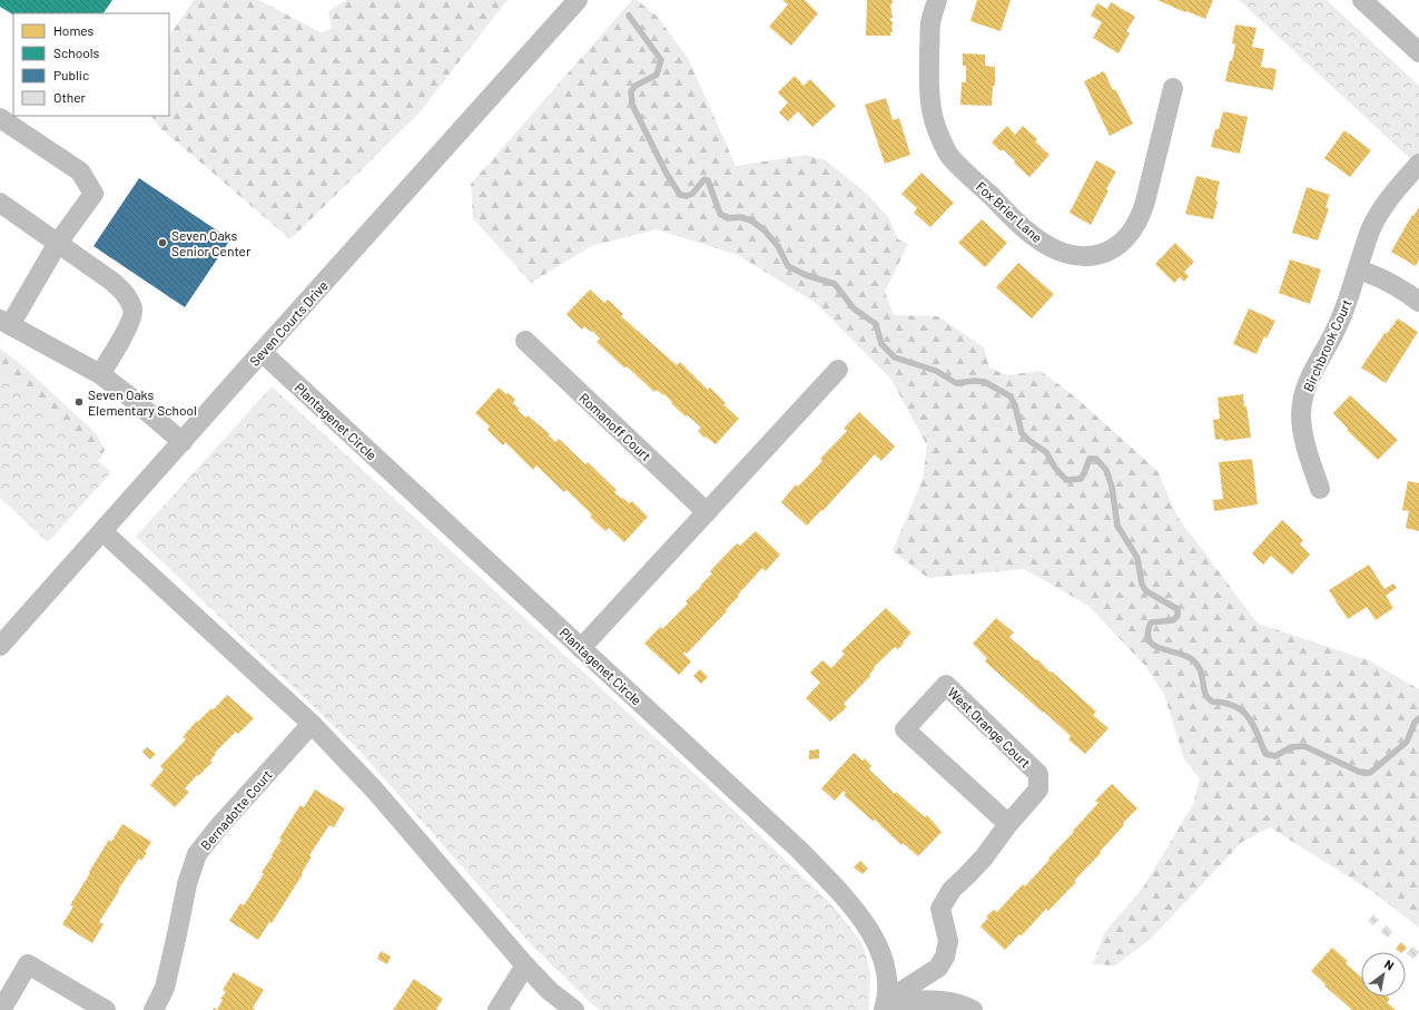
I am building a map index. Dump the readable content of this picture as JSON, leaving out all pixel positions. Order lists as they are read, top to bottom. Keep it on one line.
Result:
{"streets":{"street":["Fox Brier Lane","Seven Courts Drive","Birchbrook Court","Plantagenet Circle","Romanoff Court","West Orange Court","Bernadotte Court"]},"crossings":[["Seven Courts Drive","Plantagenet Circle"],["Plantagenet Circle","West Orange Court"]],"places":["Seven Oaks Senior Center","Seven Oaks Elementary School"],"legend":["Homes","Schools","Public","Other"],"north":"top right"}
